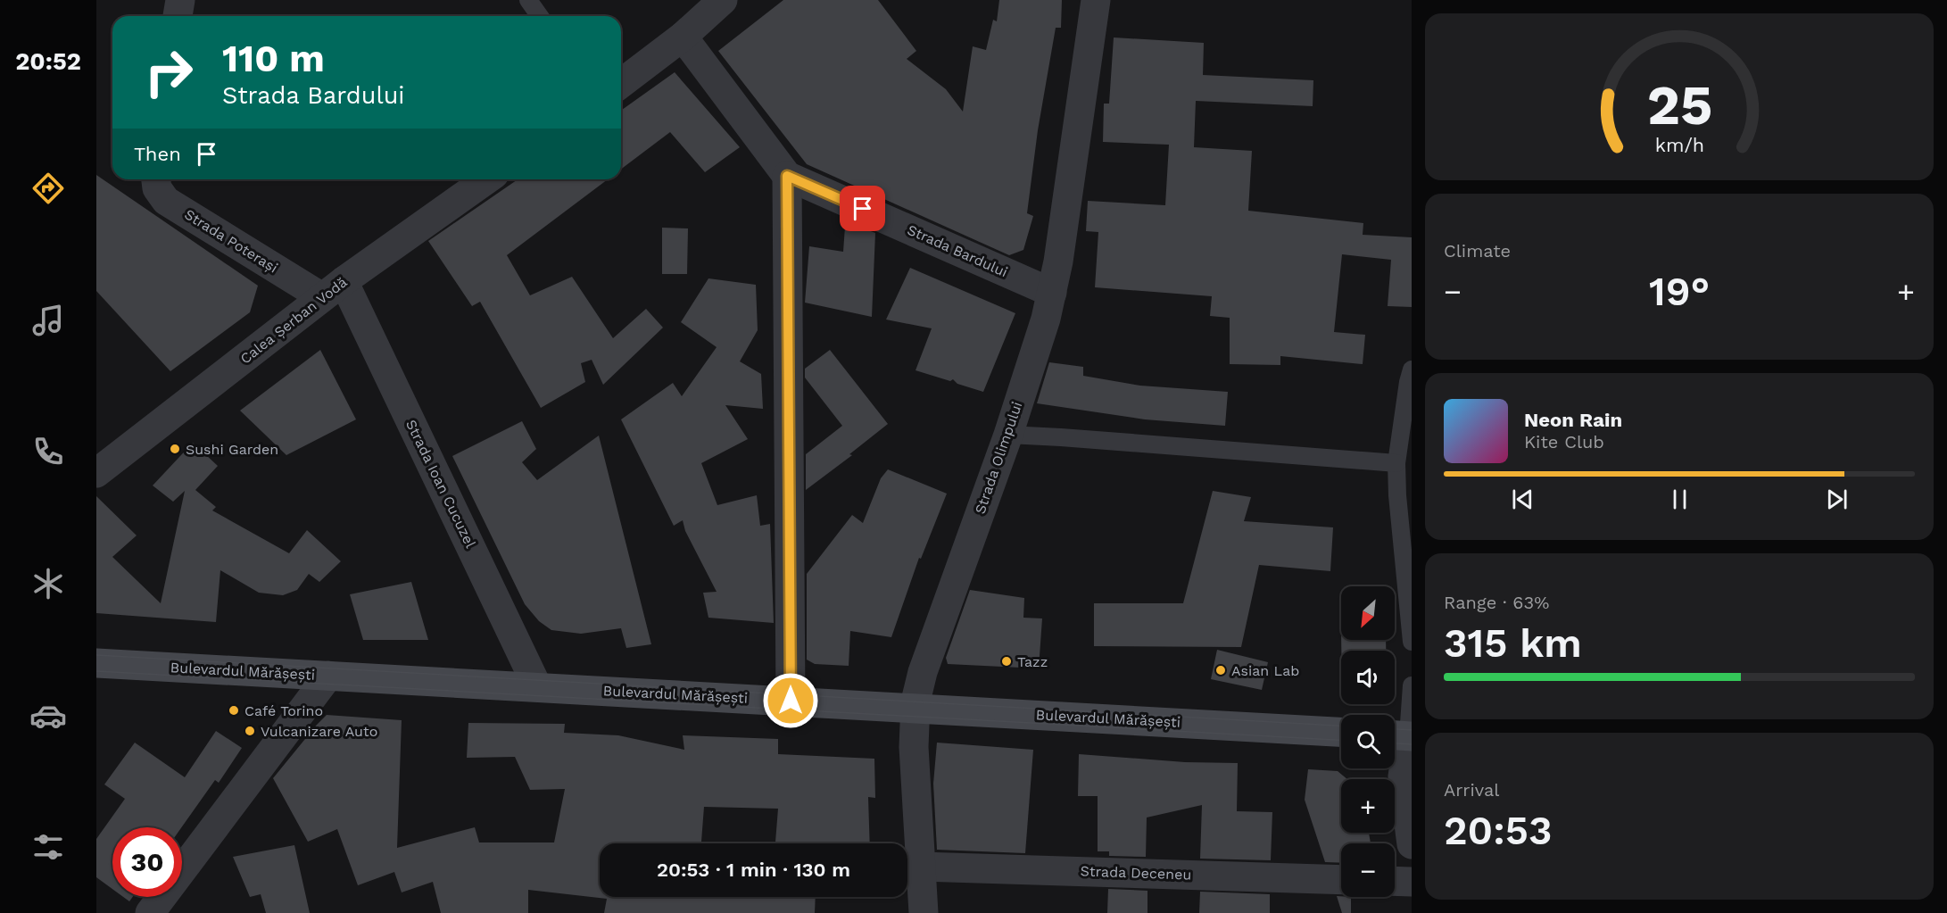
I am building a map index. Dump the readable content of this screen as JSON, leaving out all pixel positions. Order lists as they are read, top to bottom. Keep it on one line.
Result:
{"streets":{"main road":["Bulevardul Mărășești"],"street":["Strada Poterași","Strada Bardului","Calea Șerban Vodă","Strada Olimpului","Strada Ioan Cucuzel","Strada Deceneu"]},"crossings":[["Strada Poterași","Calea Șerban Vodă"],["Strada Poterași","Strada Ioan Cucuzel"],["Strada Bardului","Strada Olimpului"],["Calea Șerban Vodă","Strada Ioan Cucuzel"],["Strada Olimpului","Bulevardul Mărășești"],["Strada Olimpului","Strada Deceneu"],["Strada Ioan Cucuzel","Bulevardul Mărășești"]],"places":["Sushi Garden","Tazz","Asian Lab","Café Torino","Vulcanizare Auto"],"north":"bottom left","page":{"tabs":"20:52","turn":["110 m","Strada Bardului"],"then":"Then","tile":["Climate",["Range · 63%","315 km"],["Arrival","20:53"]],"heat":["−","19°","+"],"song":["Neon Rain","Kite Club"],"map_buttons":["+","−"],"limit":"30","trip":"20:53 · 1 min · 130 m","gauge":["25","km/h"]}}
